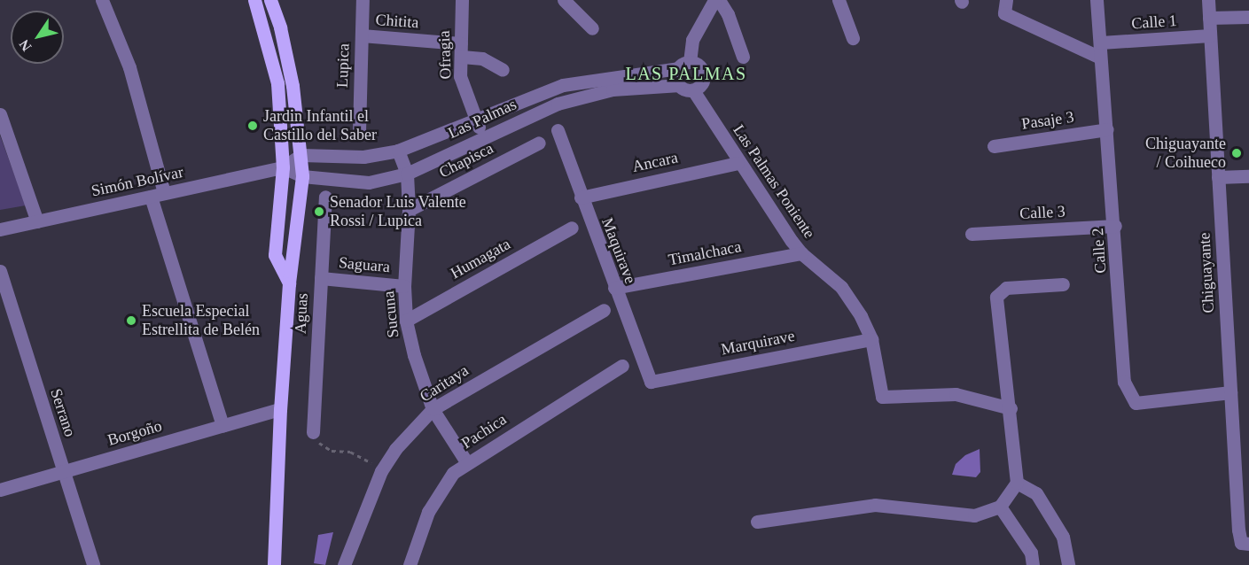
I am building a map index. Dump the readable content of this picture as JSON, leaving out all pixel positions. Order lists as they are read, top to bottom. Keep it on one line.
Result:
{"streets":{"street":["Chitita","Calle 1","Ofragia","Lupica","Las Palmas","Pasaje 3","Chapisca","Ancara","Simón Bolívar","Las Palmas Poniente","Calle 3","Maquirave","Calle 2","Timalchaca","Humagata","Saguara","Chiguayante","Aguas","Sucuna","Marquirave","Caritaya","Serrano","Pachica","Borgoño"]},"crossings":[["Chitita","Ofragia"],["Chitita","Lupica"],["Calle 1","Calle 2"],["Calle 1","Chiguayante"],["Ofragia","Las Palmas"],["Las Palmas","Simón Bolívar"],["Las Palmas","Las Palmas Poniente"],["Las Palmas","Sucuna"],["Pasaje 3","Calle 2"],["Chapisca","Sucuna"],["Ancara","Las Palmas Poniente"],["Ancara","Maquirave"],["Las Palmas Poniente","Timalchaca"],["Las Palmas Poniente","Marquirave"],["Calle 3","Calle 2"],["Maquirave","Timalchaca"],["Maquirave","Marquirave"],["Calle 2","Chiguayante"],["Humagata","Sucuna"],["Saguara","Aguas"],["Saguara","Sucuna"],["Sucuna","Caritaya"],["Sucuna","Pachica"],["Serrano","Borgoño"]],"districts":["LAS PALMAS"],"places":["Jardin Infantil el Castillo del Saber","Chiguayante / Coihueco","Senador Luis Valente Rossi / Lupica","Escuela Especial Estrellita de Belén"],"north":"bottom left"}
